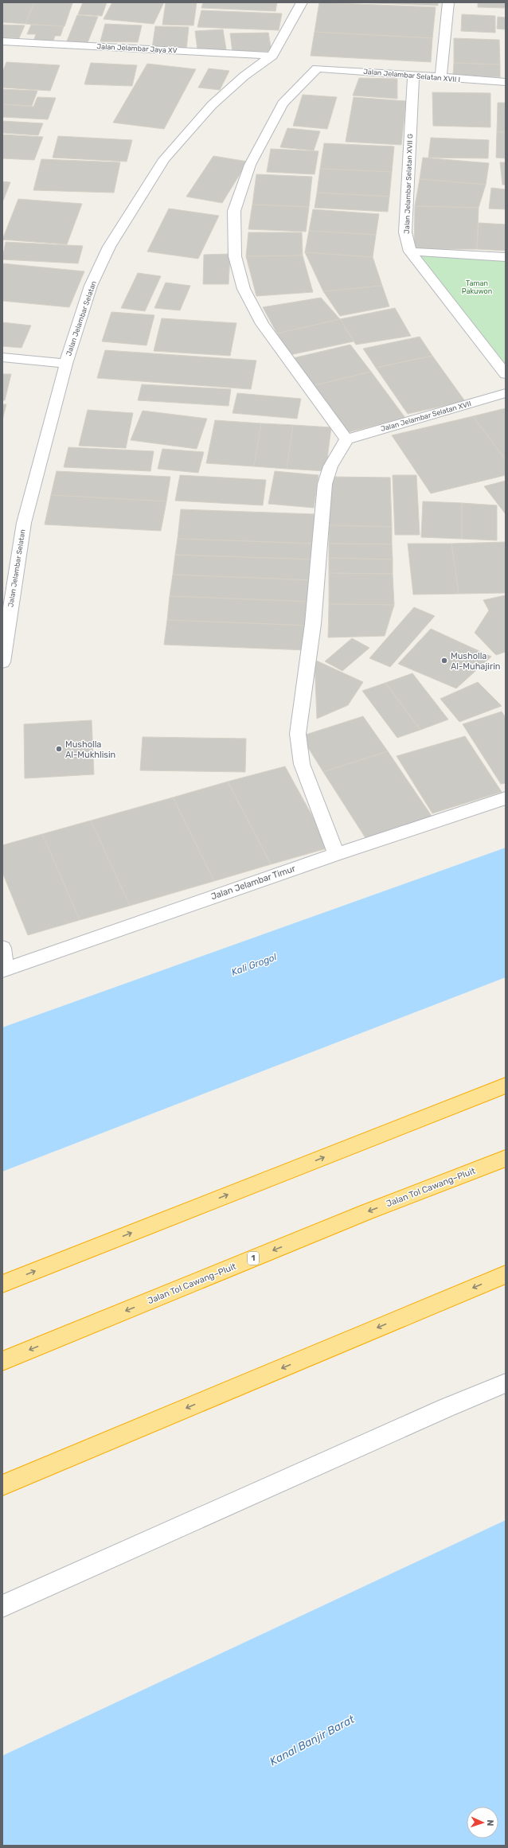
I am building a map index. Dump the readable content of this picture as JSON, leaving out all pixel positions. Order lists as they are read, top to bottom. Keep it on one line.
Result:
{"streets":{"highway":["Jalan Tol Cawang–Pluit","1"],"street":["Jalan Jelambar Jaya XV","Jalan Jelambar Selatan XVII I","Jalan Jelambar Selatan XVII G","Jalan Jelambar Selatan","Jalan Jelambar Selatan XVII","Jalan Jelambar Timur"]},"crossings":[["Jalan Jelambar Jaya XV","Jalan Jelambar Selatan"],["Jalan Jelambar Selatan XVII I","Jalan Jelambar Selatan XVII G"],["Jalan Jelambar Selatan XVII I","Jalan Jelambar Selatan XVII"]],"water":["Kali Grogol","Kanal Banjir Barat"],"parks":["Taman Pakuwon"],"places":["Musholla Al-Muhajirin","Musholla Al-Mukhlisin"],"north":"right"}
